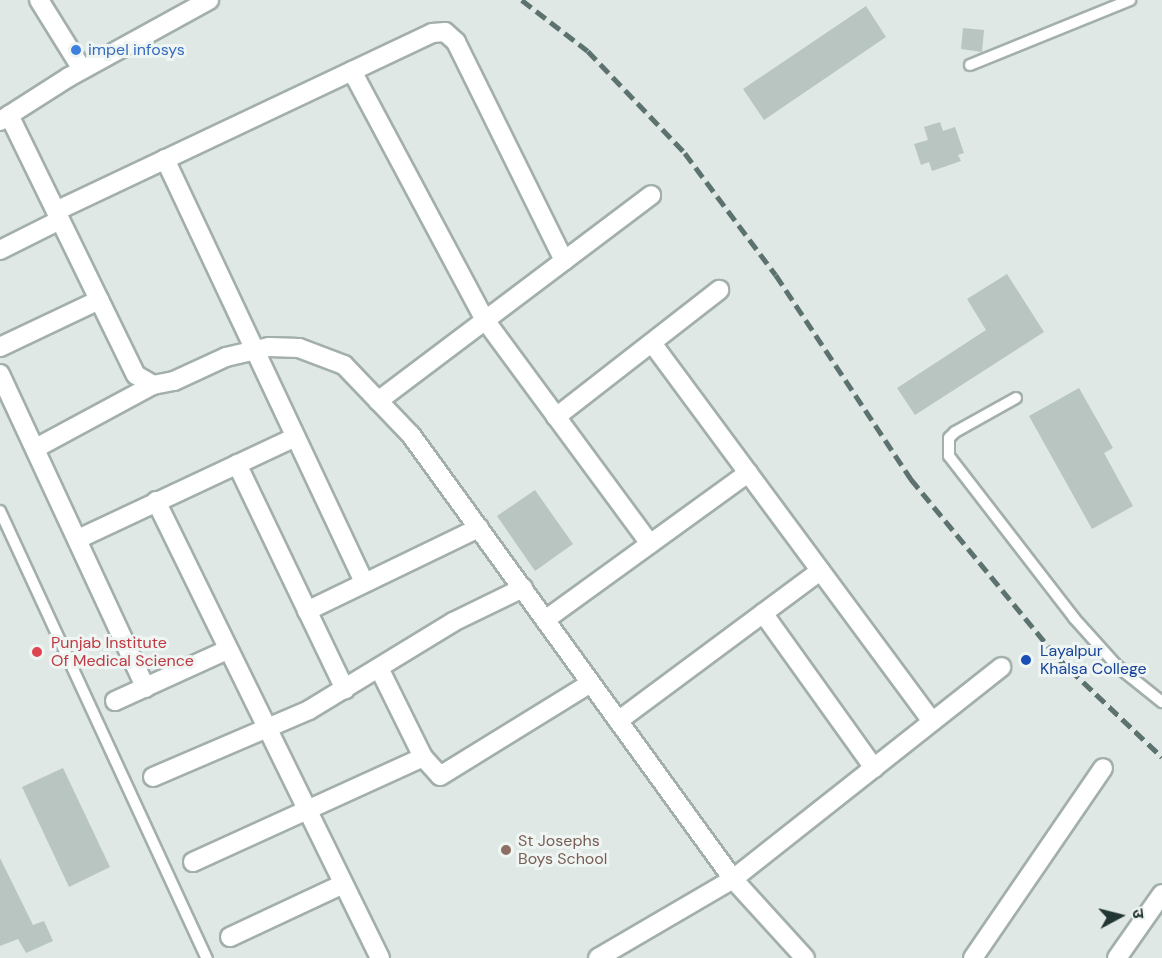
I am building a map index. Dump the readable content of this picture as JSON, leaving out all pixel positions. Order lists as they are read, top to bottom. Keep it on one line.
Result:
{"places":["impel infosys","Punjab Institute Of Medical Science","Layalpur Khalsa College","St Josephs Boys School"],"north":"right"}
